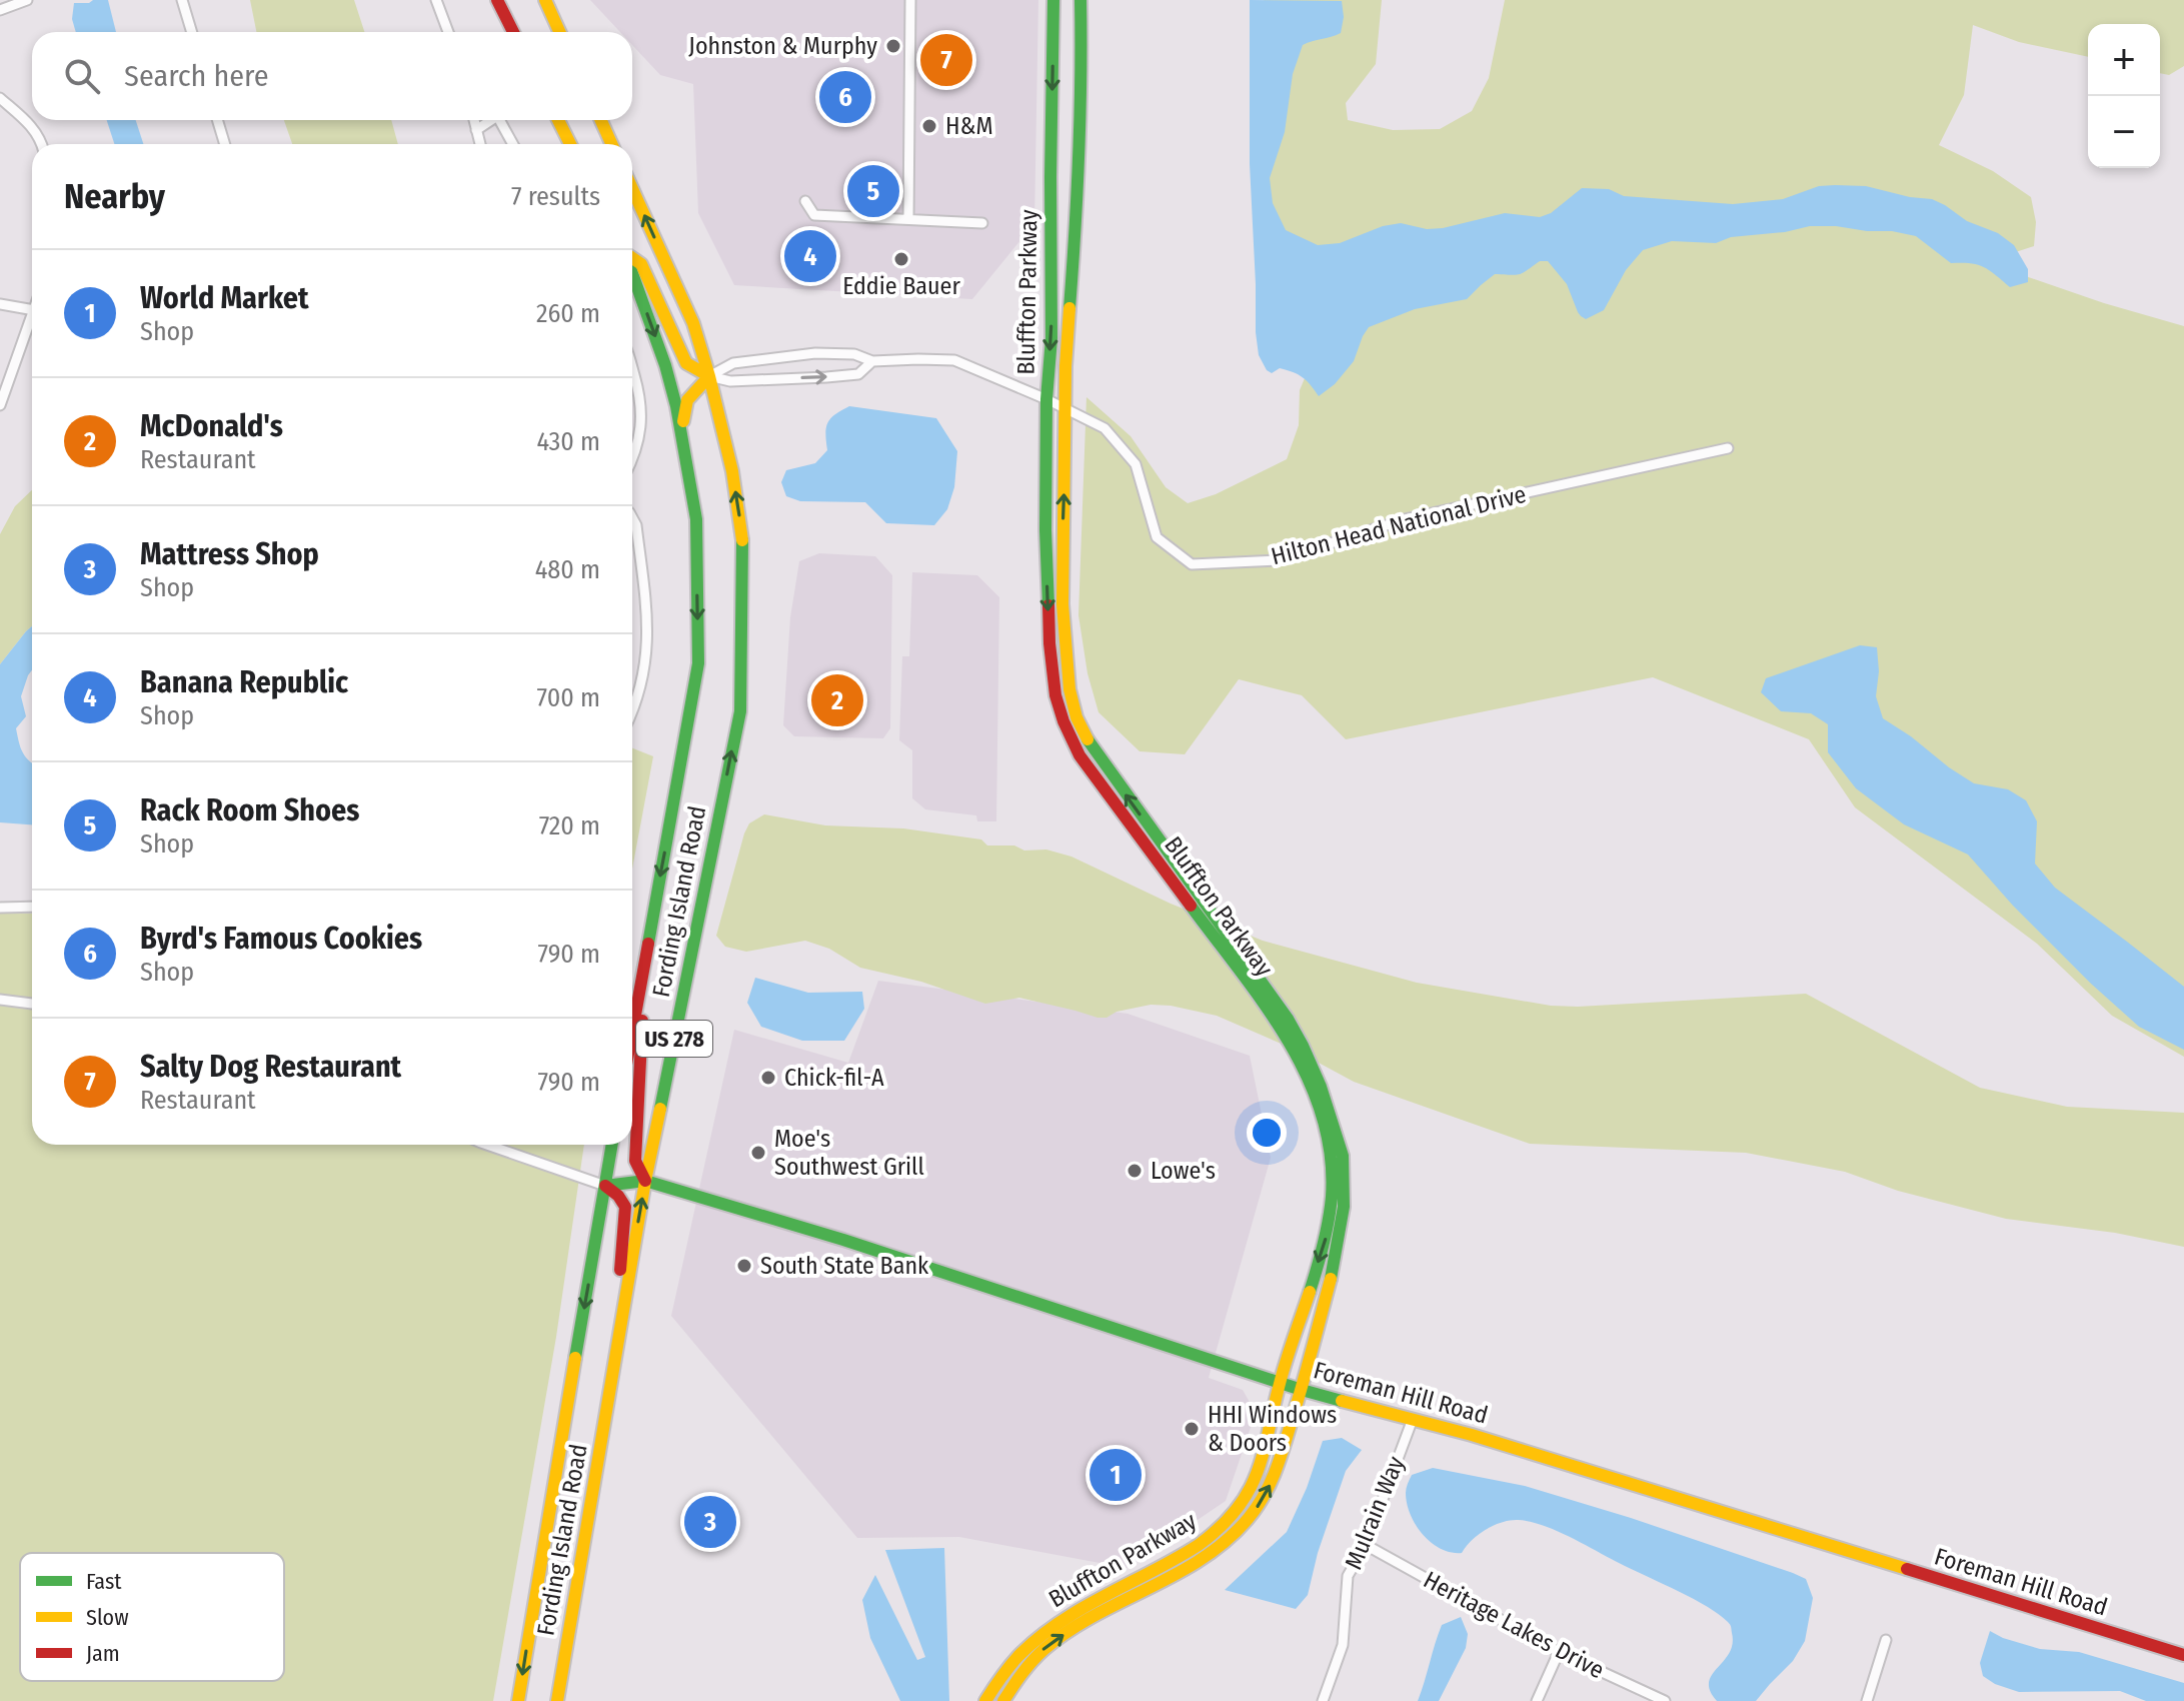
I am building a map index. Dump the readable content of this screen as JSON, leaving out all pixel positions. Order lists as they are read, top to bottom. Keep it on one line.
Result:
{"streets":{"main road":["Bluffton Parkway","Fording Island Road","US 278","Foreman Hill Road"],"street":["Hilton Head National Drive","Mulrain Way","Heritage Lakes Drive"]},"crossings":[["Bluffton Parkway","Hilton Head National Drive"],["Bluffton Parkway","Foreman Hill Road"],["Hilton Head National Drive","Fording Island Road"],["Fording Island Road","Foreman Hill Road"],["Foreman Hill Road","Mulrain Way"],["Mulrain Way","Heritage Lakes Drive"]],"places":["Johnston & Murphy","H&M","Eddie Bauer","Chick-fil-A","Moe's Southwest Grill","Lowe's","South State Bank","HHI Windows & Doors"],"legend":["Fast","Slow","Jam"],"page":{"map_buttons":["+","−"],"pins":["7","6","5","4","2","1","3"],"search":"Search here","heading":["Nearby","7 results"],"list":[{"mark":"1","name":"World Market","note":"Shop","value":"260 m"},{"mark":"2","name":"McDonald's","note":"Restaurant","value":"430 m"},{"mark":"3","name":"Mattress Shop","note":"Shop","value":"480 m"},{"mark":"4","name":"Banana Republic","note":"Shop","value":"700 m"},{"mark":"5","name":"Rack Room Shoes","note":"Shop","value":"720 m"},{"mark":"6","name":"Byrd's Famous Cookies","note":"Shop","value":"790 m"},{"mark":"7","name":"Salty Dog Restaurant","note":"Restaurant","value":"790 m"}]}}
